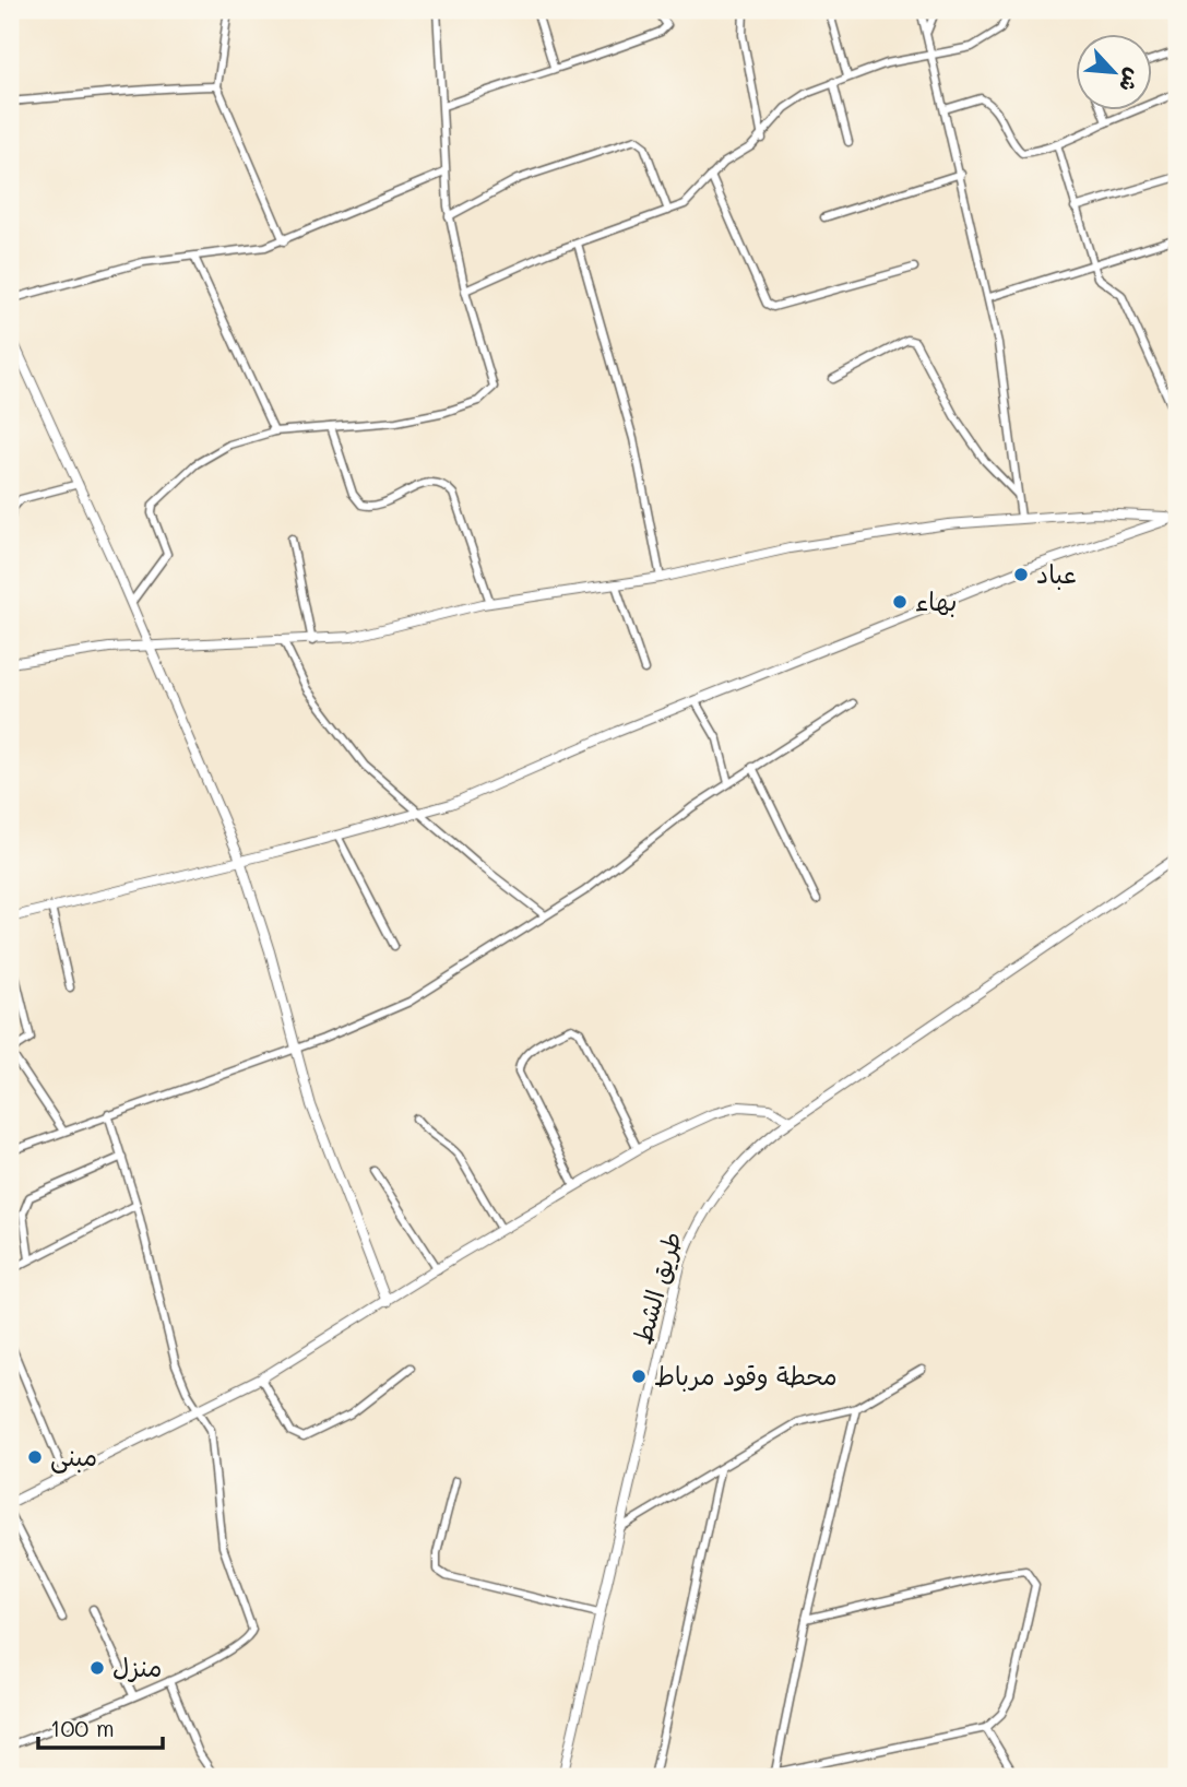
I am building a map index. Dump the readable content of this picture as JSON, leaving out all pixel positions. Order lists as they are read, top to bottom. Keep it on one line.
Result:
{"streets":{"street":["طريق الشط"]},"places":["عباد","بهاء","محطة وقود مرباط","مبنى","منزل"],"scale_bar":"100 m","north":"bottom right"}
